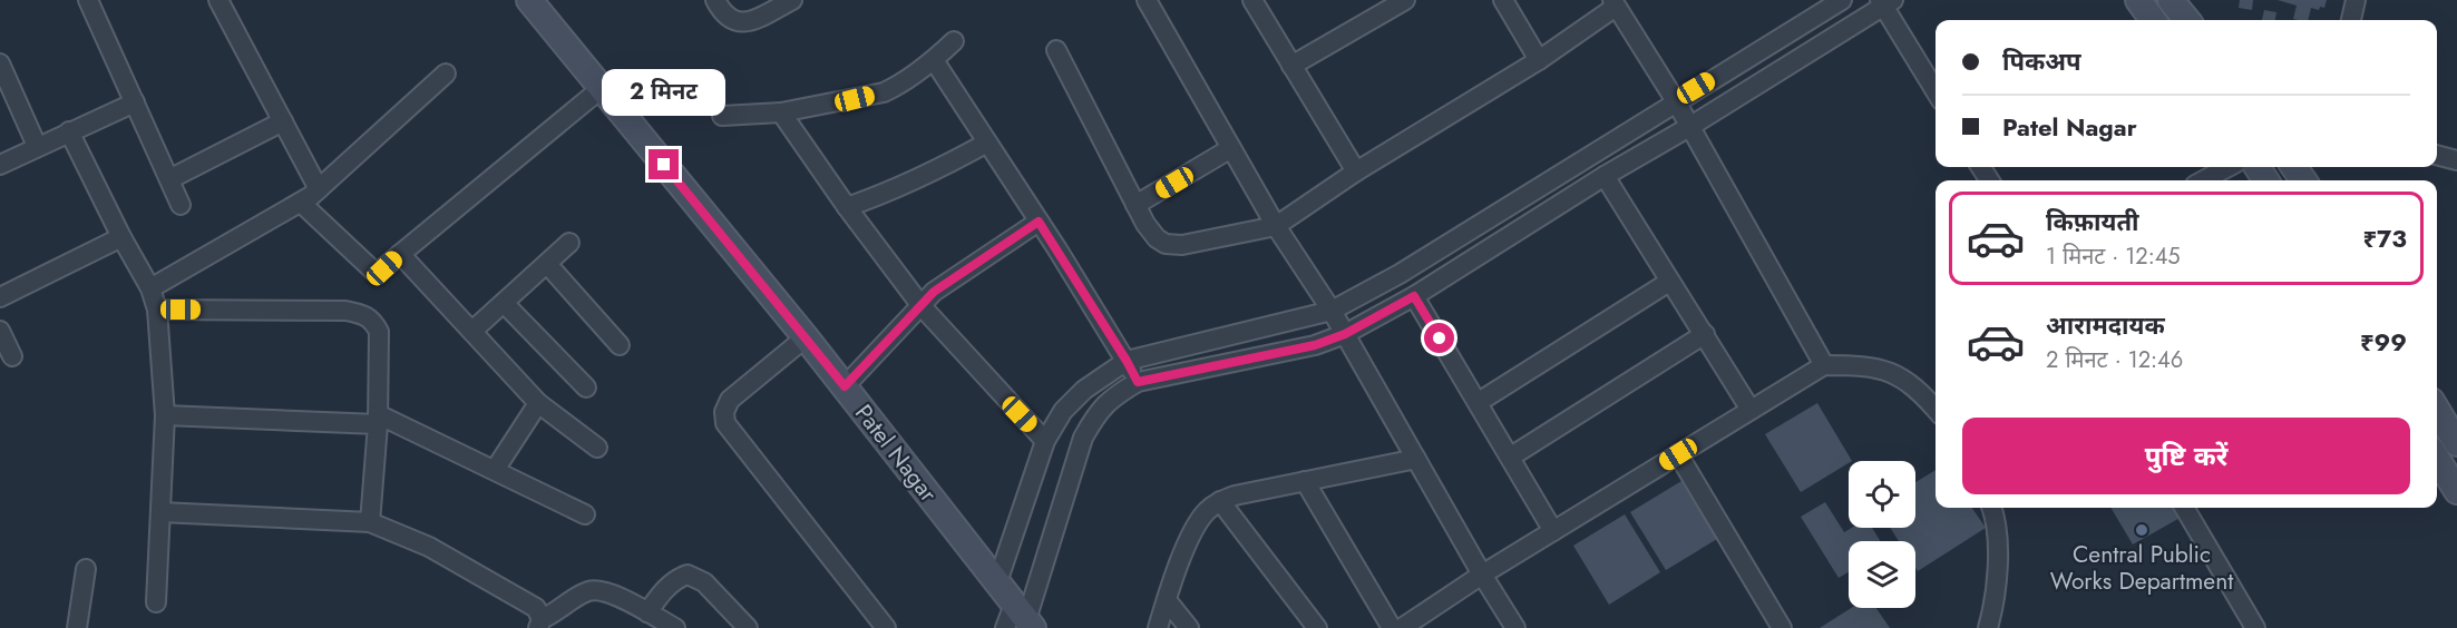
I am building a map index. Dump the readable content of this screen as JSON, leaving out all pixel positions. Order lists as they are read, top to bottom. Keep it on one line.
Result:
{"streets":{"street":["Patel Nagar"]},"places":["Central Public Works Department"],"page":{"banner":["पिकअप","Patel Nagar"],"bubble":"2 मिनट","list":[{"name":"किफ़ायती","note":"1 मिनट · 12:45","value":"₹73"},{"name":"आरामदायक","note":"2 मिनट · 12:46","value":"₹99"}],"buttons":"पुष्टि करें"}}
